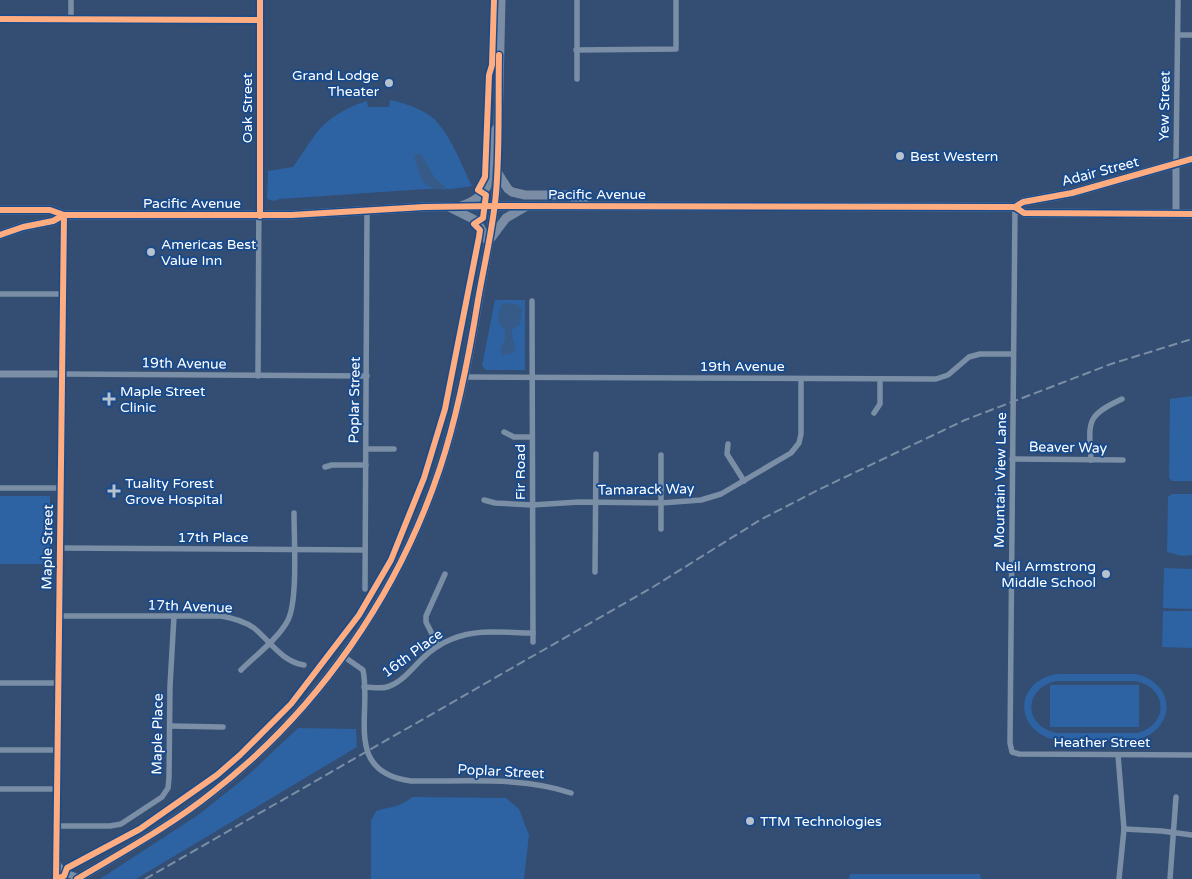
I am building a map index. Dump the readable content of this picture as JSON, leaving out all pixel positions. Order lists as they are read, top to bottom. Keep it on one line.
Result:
{"streets":{"highway":["Adair Street","Pacific Avenue"],"street":["Yew Street","Oak Street","19th Avenue","Poplar Street","Beaver Way","Fir Road","Mountain View Lane","Tamarack Way","17th Place","Maple Street","17th Avenue","16th Place","Maple Place","Heather Street"]},"crossings":[["Yew Street","Adair Street"],["Yew Street","Pacific Avenue"],["Oak Street","Pacific Avenue"],["Oak Street","19th Avenue"],["Adair Street","Pacific Avenue"],["Adair Street","Mountain View Lane"],["Pacific Avenue","Poplar Street"],["Pacific Avenue","Mountain View Lane"],["Pacific Avenue","Maple Street"],["19th Avenue","Poplar Street"],["19th Avenue","Fir Road"],["19th Avenue","Mountain View Lane"],["19th Avenue","Tamarack Way"],["19th Avenue","Maple Street"],["Poplar Street","17th Place"],["Poplar Street","16th Place"],["Beaver Way","Mountain View Lane"],["Fir Road","Tamarack Way"],["Fir Road","16th Place"],["Mountain View Lane","Heather Street"],["17th Place","Maple Street"],["Maple Street","17th Avenue"],["Maple Street","Maple Place"],["17th Avenue","Maple Place"]],"places":{"other":["Grand Lodge Theater","Best Western","Americas Best Value Inn","Neil Armstrong Middle School","TTM Technologies"],"health":["Maple Street Clinic","Tuality Forest Grove Hospital"]}}
